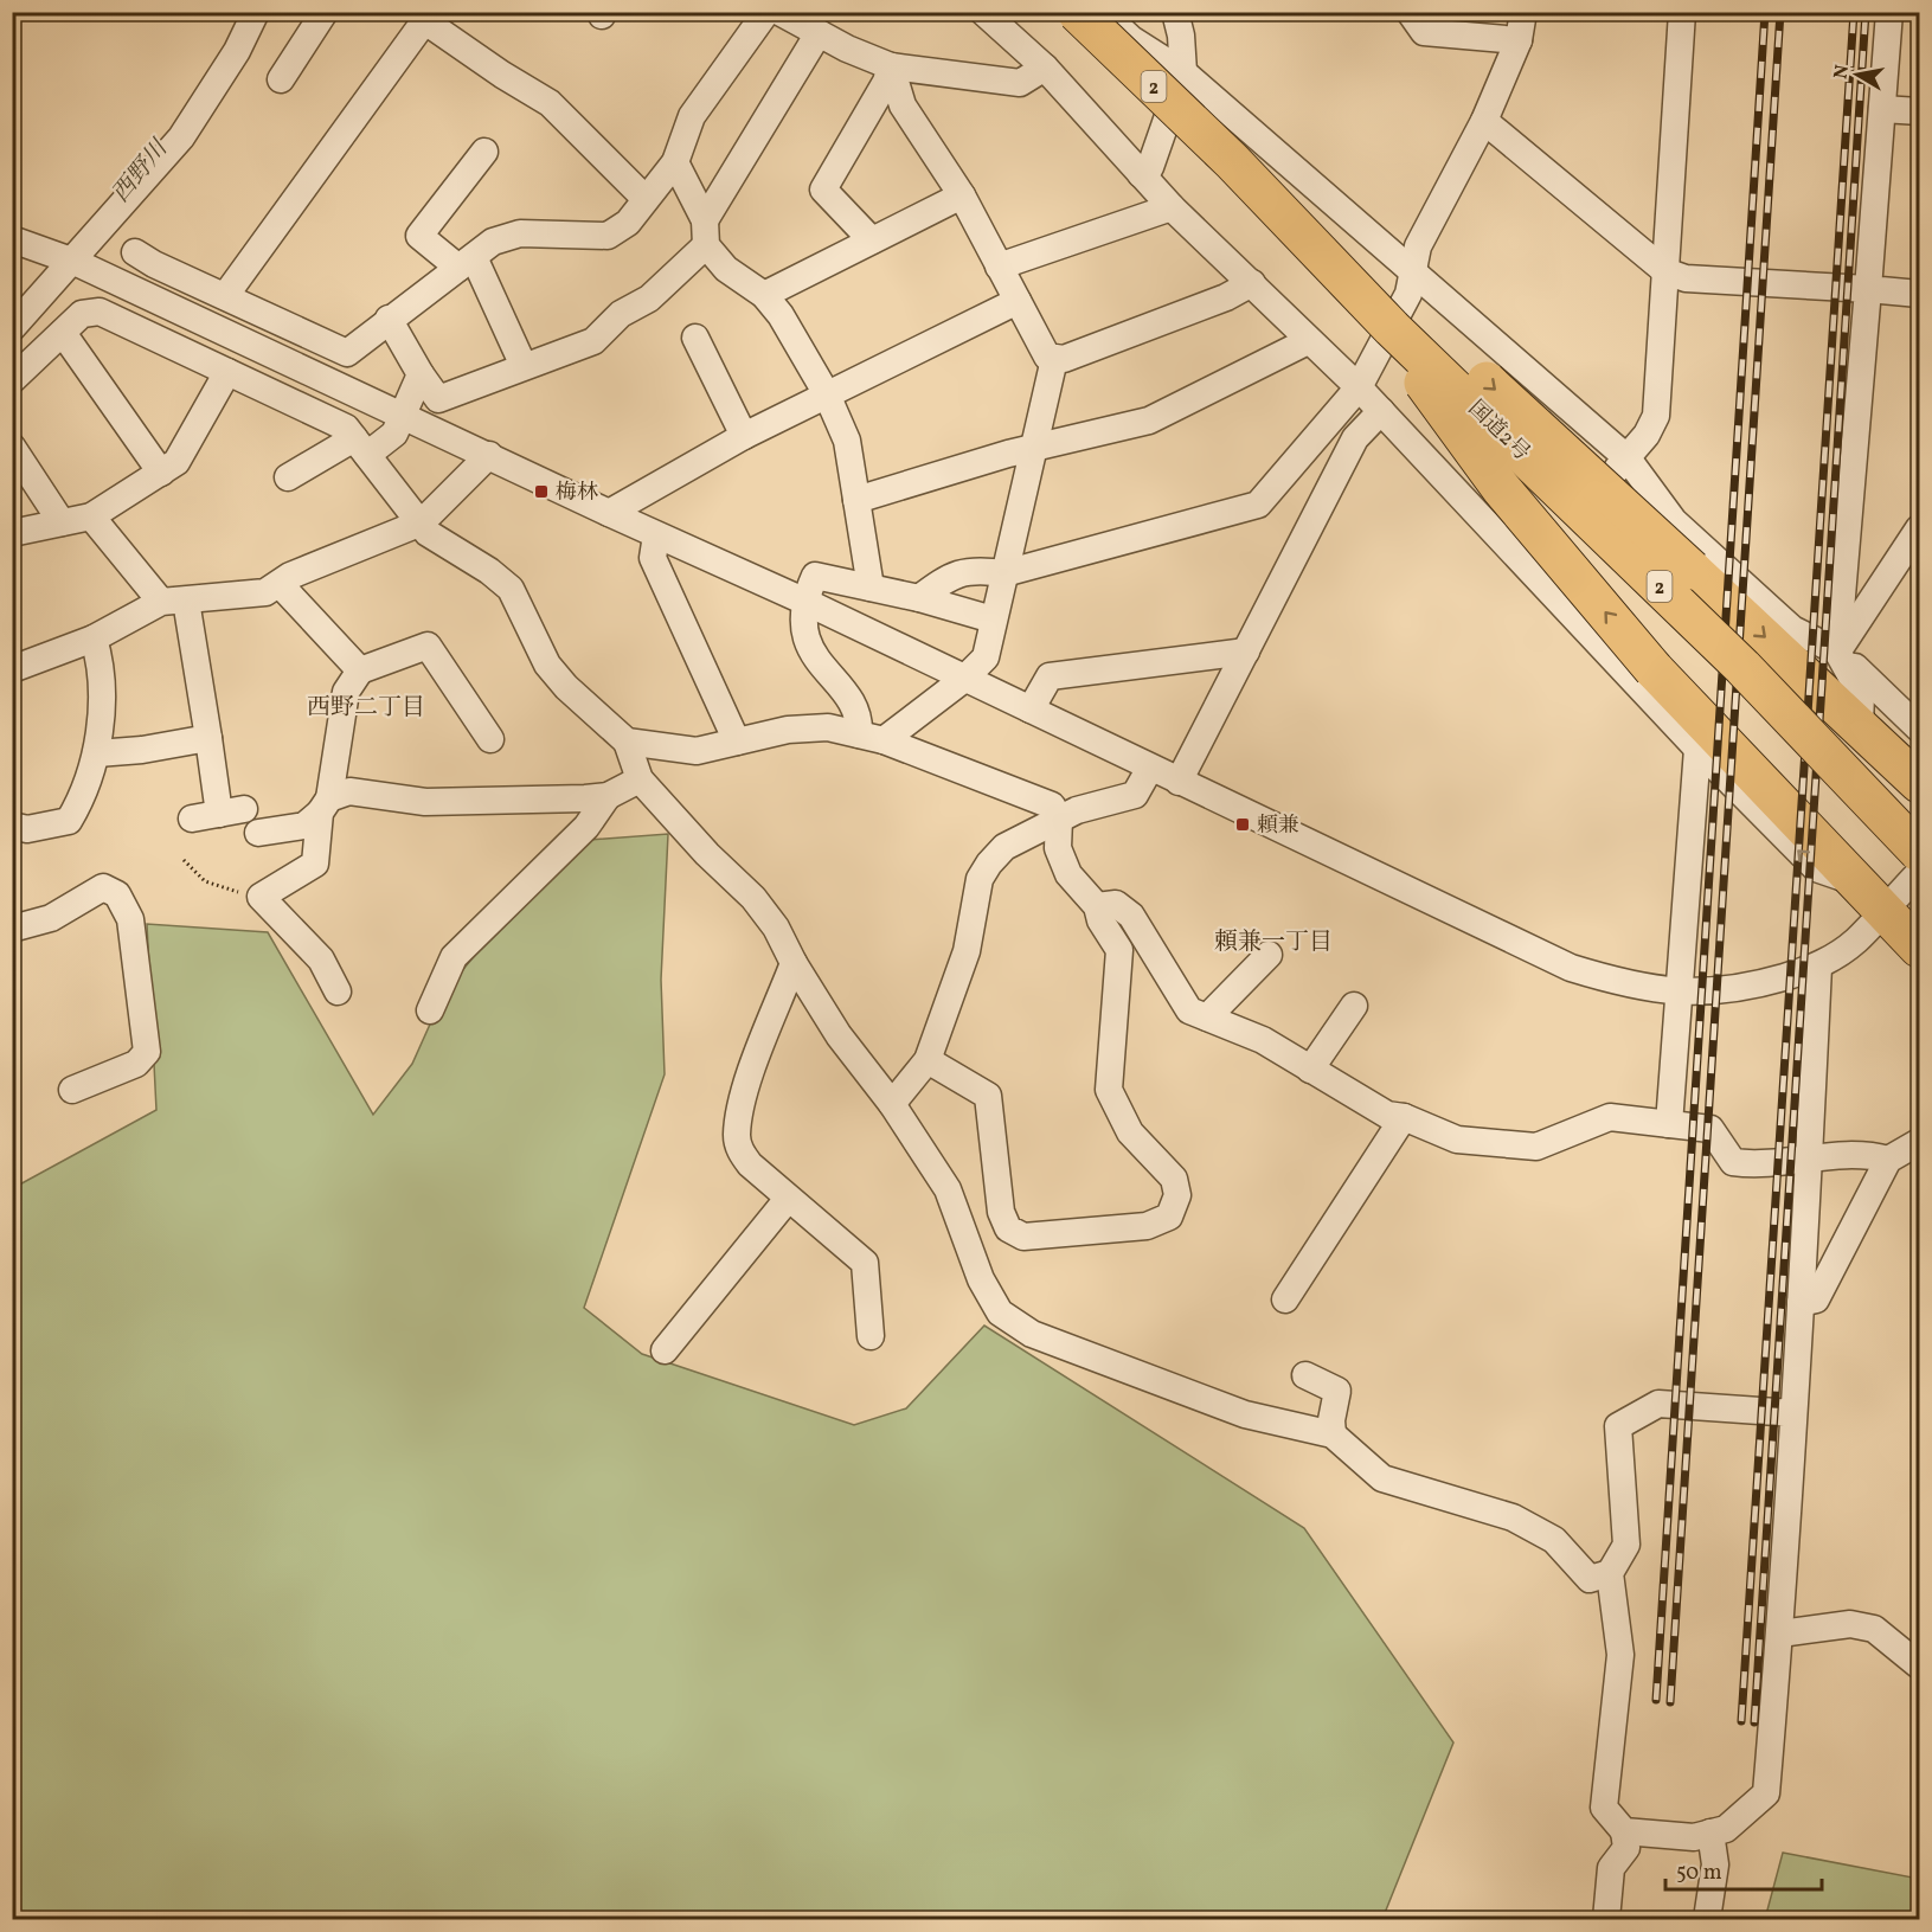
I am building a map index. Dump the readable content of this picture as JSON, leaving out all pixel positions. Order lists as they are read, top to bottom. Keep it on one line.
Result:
{"streets":{"highway":["2","国道2号"]},"districts":["西野二丁目","頼兼一丁目"],"water":["西野川"],"places":{"transit":["梅林","頼兼"]},"scale_bar":"50 m","north":"left"}
